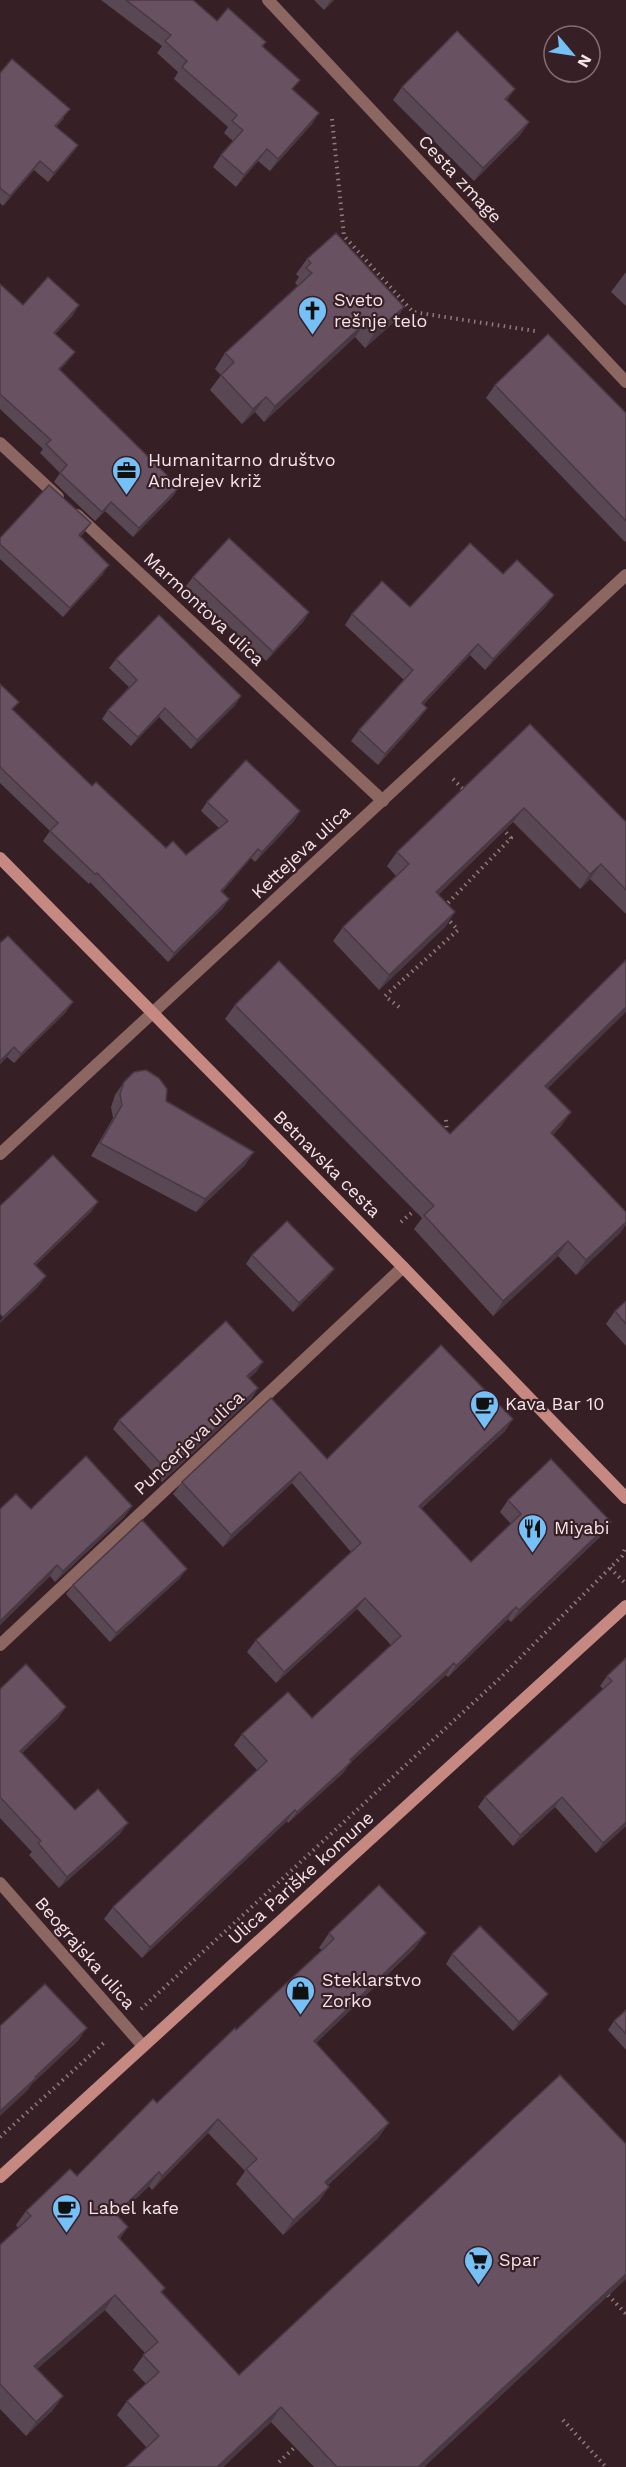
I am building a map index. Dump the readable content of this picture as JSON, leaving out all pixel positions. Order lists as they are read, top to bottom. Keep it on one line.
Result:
{"streets":{"street":["Cesta zmage","Marmontova ulica","Kettejeva ulica","Betnavska cesta","Puncerjeva ulica","Ulica Pariške komune","Beograjska ulica"]},"crossings":[["Marmontova ulica","Kettejeva ulica"],["Kettejeva ulica","Betnavska cesta"],["Betnavska cesta","Puncerjeva ulica"],["Ulica Pariške komune","Beograjska ulica"]],"places":{"church":["Sveto rešnje telo"],"office":["Humanitarno društvo Andrejev križ"],"cafe":["Kava Bar 10","Label kafe"],"restaurant":["Miyabi"],"shop":["Steklarstvo Zorko"],"supermarket":["Spar"]},"north":"bottom right"}
